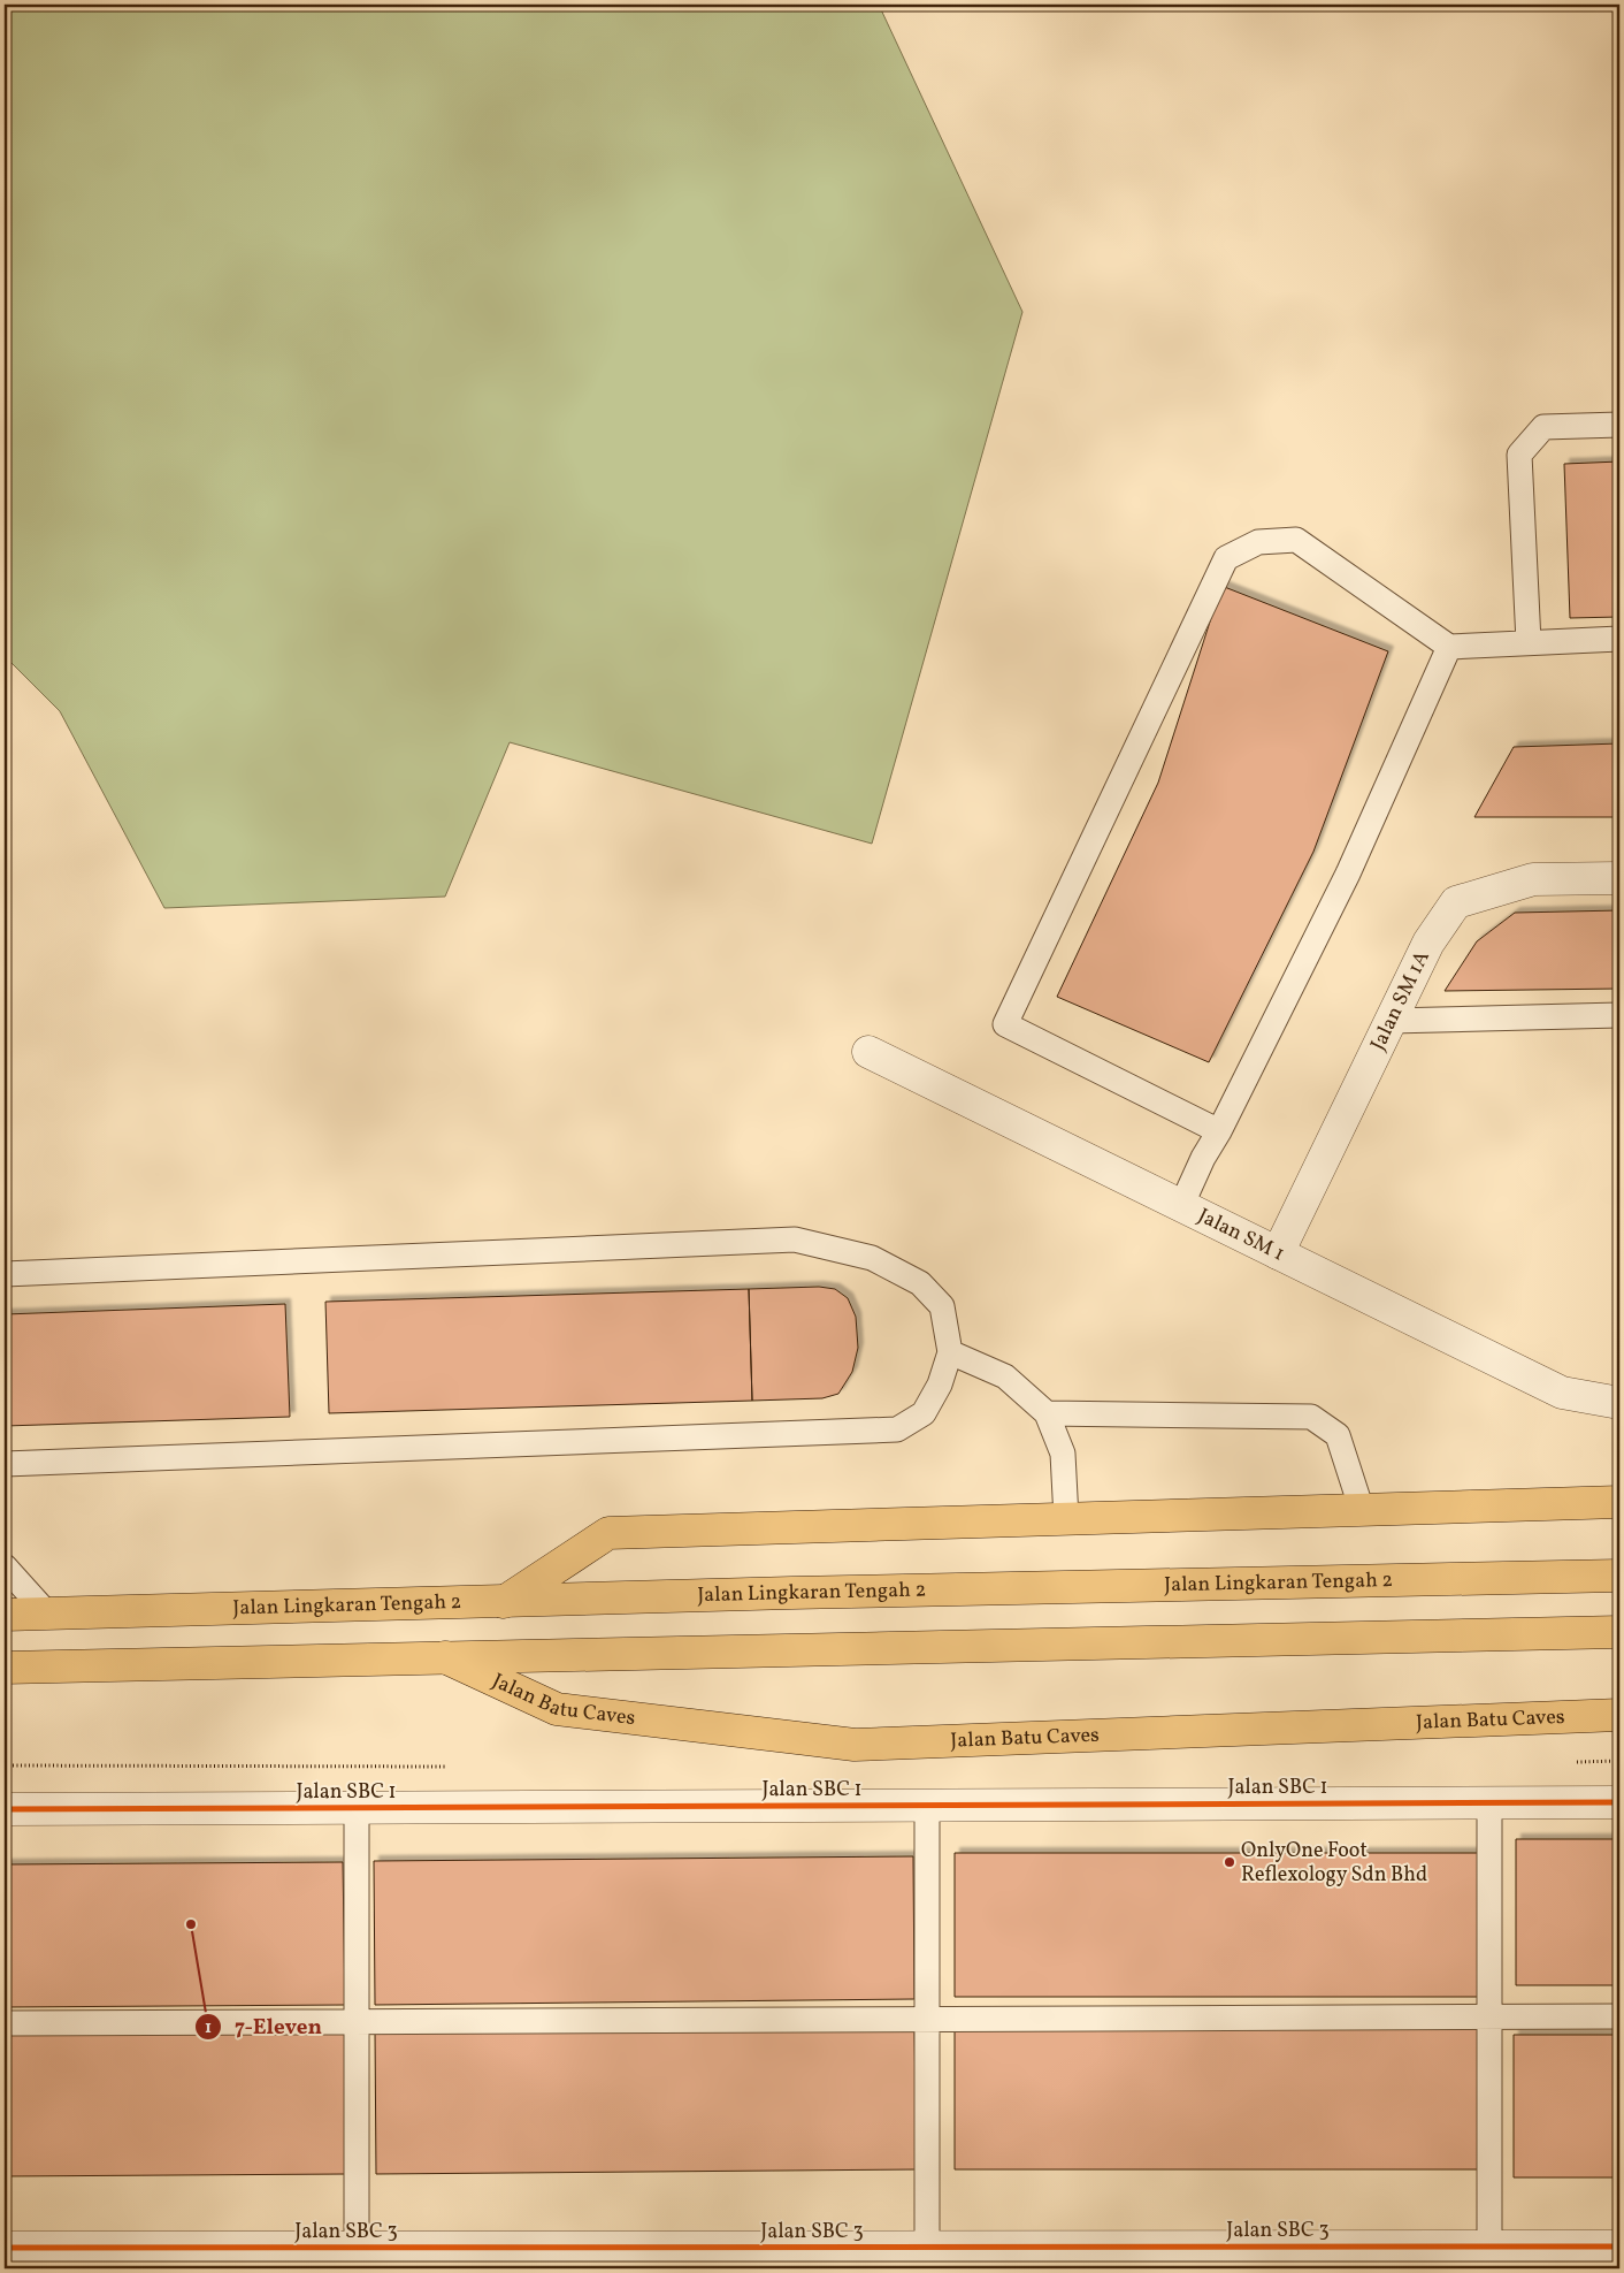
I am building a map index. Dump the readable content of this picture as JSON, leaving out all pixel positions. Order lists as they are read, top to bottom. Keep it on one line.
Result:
{"streets":{"main road":["Jalan Lingkaran Tengah 2","Jalan Batu Caves"],"street":["Jalan SM 1A","Jalan SM 1","Jalan SBC 1","Jalan SBC 3"]},"crossings":[["Jalan SM 1A","Jalan SM 1"]],"places":["OnlyOne Foot Reflexology Sdn Bhd","7-Eleven"]}
